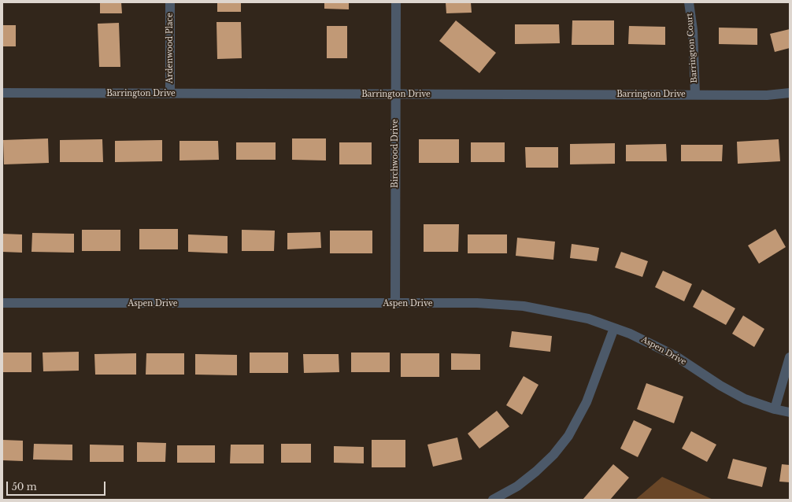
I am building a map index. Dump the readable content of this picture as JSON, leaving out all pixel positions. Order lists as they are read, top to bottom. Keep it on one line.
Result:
{"streets":{"street":["Ardenwood Place","Barrington Court","Barrington Drive","Birchwood Drive","Aspen Drive"]},"crossings":[["Ardenwood Place","Barrington Drive"],["Barrington Court","Barrington Drive"],["Barrington Drive","Birchwood Drive"],["Birchwood Drive","Aspen Drive"]],"scale_bar":"50 m"}
